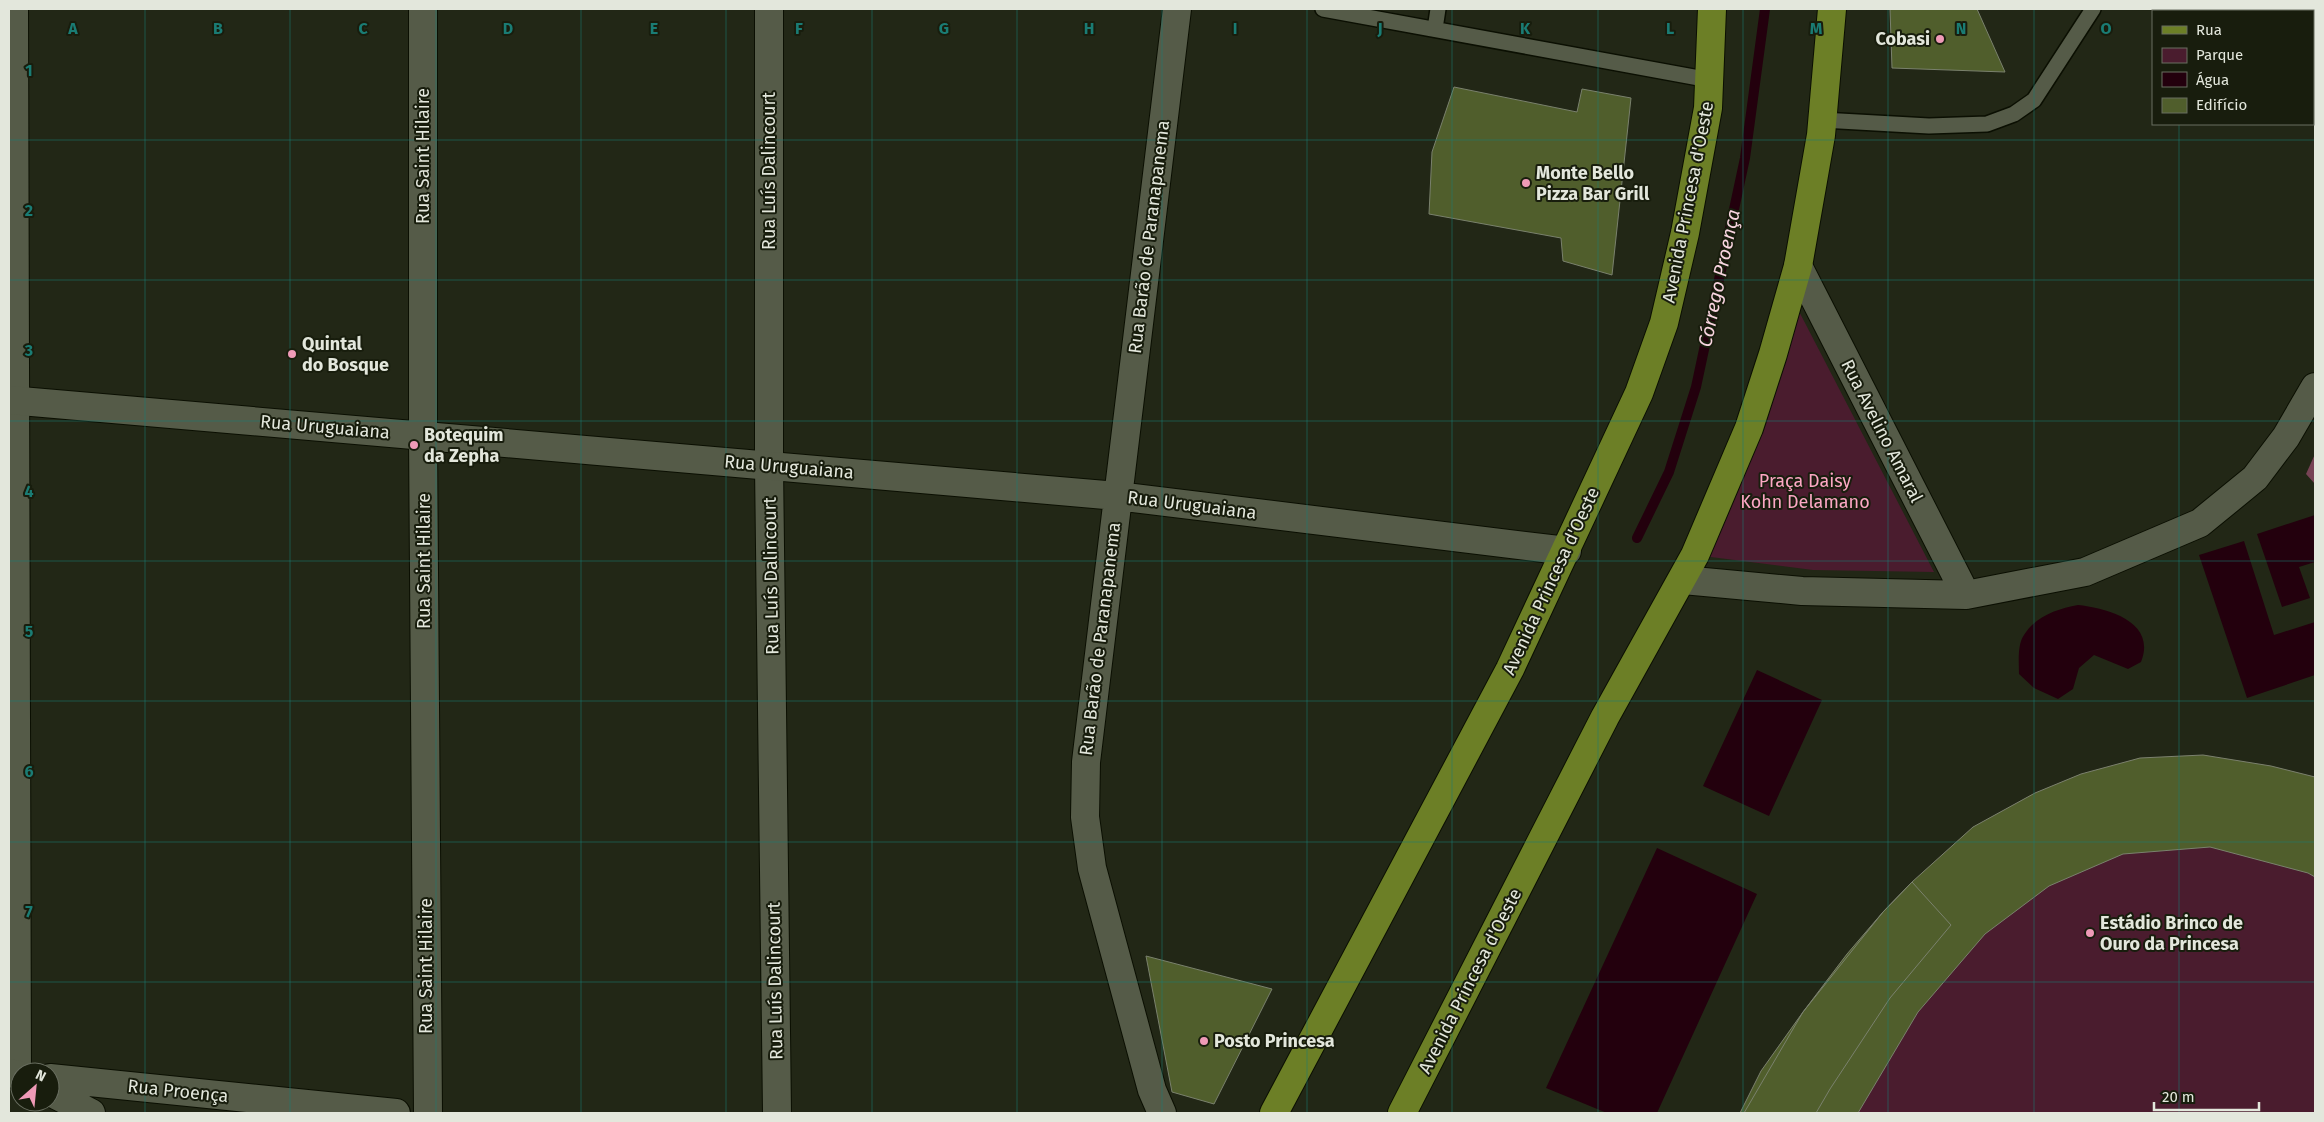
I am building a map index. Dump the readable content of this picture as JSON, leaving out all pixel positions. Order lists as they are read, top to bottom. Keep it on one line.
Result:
{"streets":{"main road":["Avenida Princesa d'Oeste"],"street":["Rua Saint Hilaire","Rua Luís Dalincourt","Rua Barão de Paranapanema","Rua Uruguaiana","Rua Avelino Amaral","Rua Proença"]},"crossings":[["Rua Saint Hilaire","Rua Uruguaiana"],["Rua Luís Dalincourt","Rua Uruguaiana"],["Avenida Princesa d'Oeste","Rua Uruguaiana"],["Avenida Princesa d'Oeste","Rua Avelino Amaral"],["Rua Barão de Paranapanema","Rua Uruguaiana"]],"water":["Córrego Proença"],"parks":["Praça Daisy Kohn Delamano"],"places":["Cobasi","Monte Bello Pizza Bar Grill","Quintal do Bosque","Botequim da Zepha","Estádio Brinco de Ouro da Princesa","Posto Princesa"],"legend":["Rua","Parque","Água","Edifício"],"scale_bar":"20 m","north":"top right","grid":{"columns":["A","B","C","D","E","F","G","H","I","J","K","L","M","N","O"],"rows":["1","2","3","4","5","6","7"]}}
